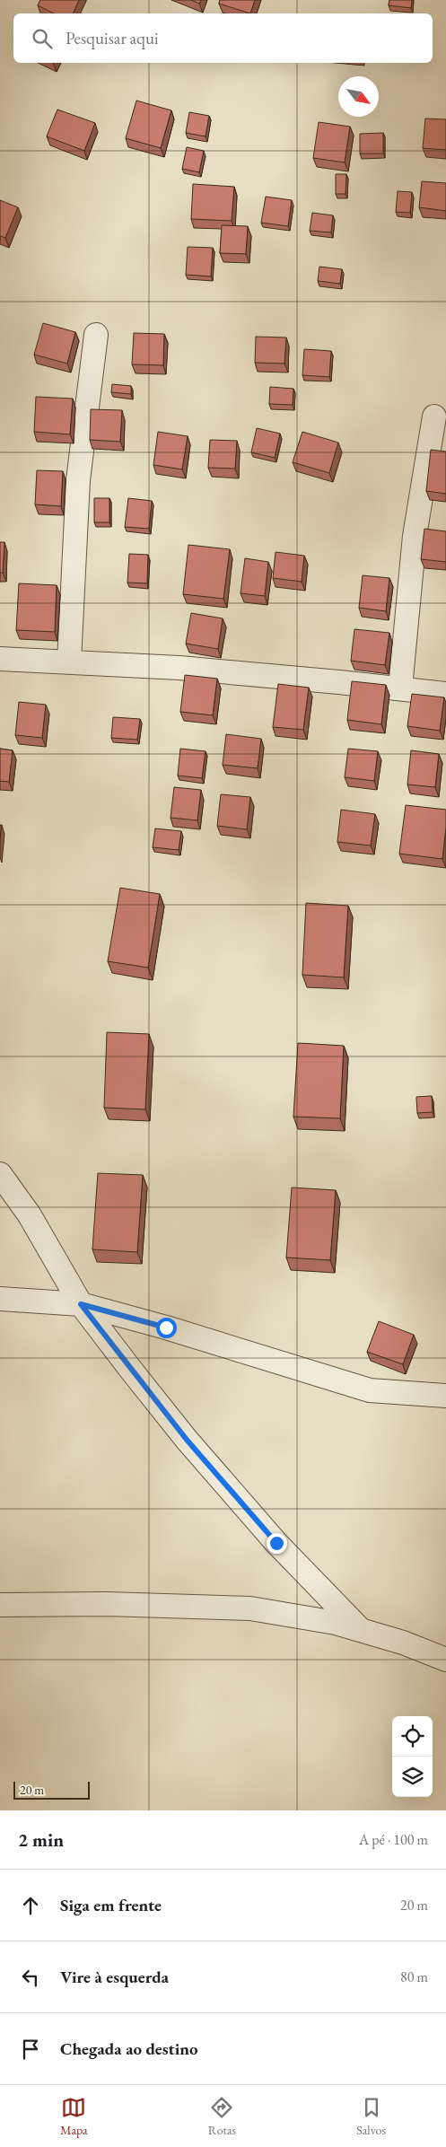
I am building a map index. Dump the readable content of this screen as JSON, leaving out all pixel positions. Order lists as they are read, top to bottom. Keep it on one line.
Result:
{"scale_bar":"20 m","north":"bottom right","page":{"search":"Pesquisar aqui","scale":"20 m","heading":["2 min","A pé · 100 m"],"list":[["Siga em frente","20 m"],["Vire à esquerda","80 m"],"Chegada ao destino"],"nav":["Mapa","Rotas","Salvos"]}}
